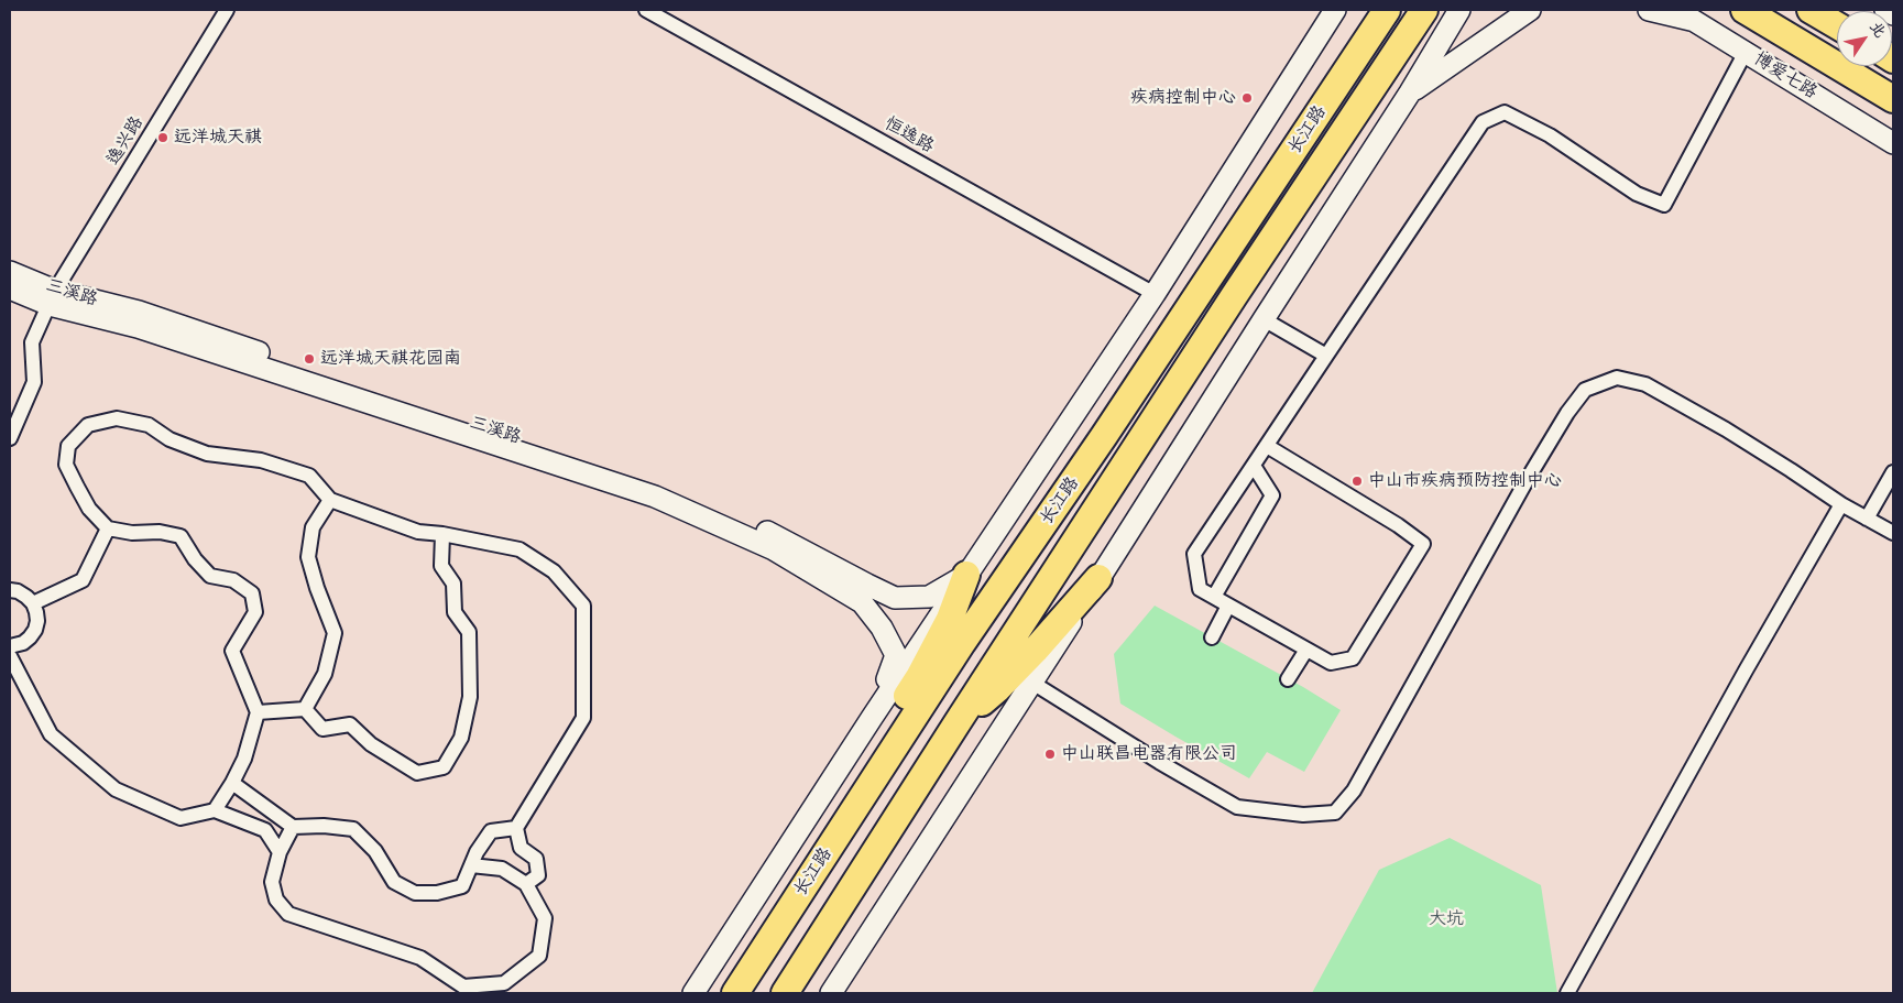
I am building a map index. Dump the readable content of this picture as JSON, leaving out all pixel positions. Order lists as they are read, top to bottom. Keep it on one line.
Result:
{"streets":{"highway":["博爱七路","长江路"],"main road":["三溪路"],"street":["恒逸路","逸兴路"]},"crossings":[["长江路","恒逸路"],["长江路","三溪路"],["逸兴路","三溪路"]],"parks":["大坑"],"places":["疾病控制中心","远洋城天祺","远洋城天祺花园南","中山市疾病预防控制中心","中山联昌电器有限公司"],"north":"top right"}
